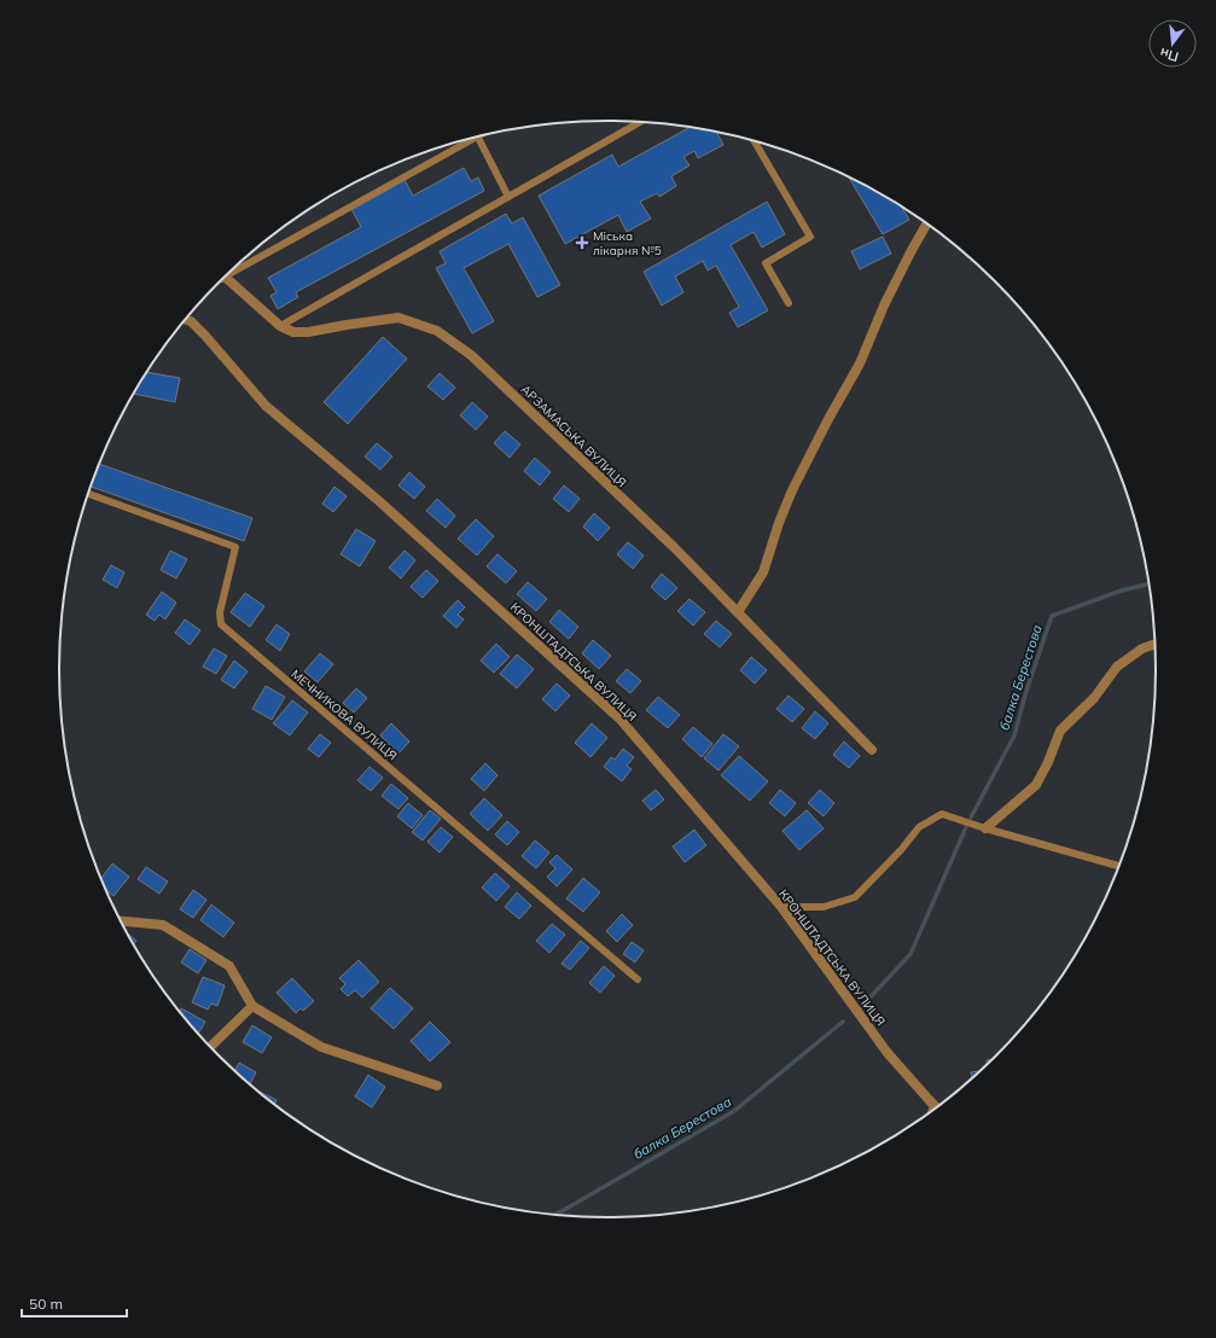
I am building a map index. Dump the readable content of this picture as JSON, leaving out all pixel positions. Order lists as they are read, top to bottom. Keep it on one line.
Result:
{"streets":{"street":["АРЗАМАСЬКА ВУЛИЦЯ","КРОНШТАДТСЬКА ВУЛИЦЯ"],"lane":["МЕЧНИКОВА ВУЛИЦЯ"]},"water":["балка Берестова"],"places":{"health":["Міська лікарня №5"]},"scale_bar":"50 m","north":"bottom"}
